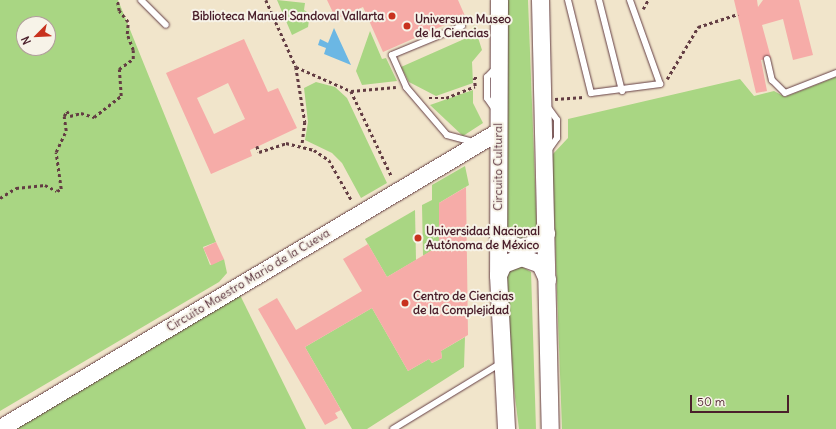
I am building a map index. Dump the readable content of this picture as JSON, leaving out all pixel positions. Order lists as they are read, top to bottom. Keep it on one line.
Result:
{"streets":{"street":["Circuito Cultural","Circuito Maestro Mario de la Cueva"]},"crossings":[["Circuito Cultural","Circuito Maestro Mario de la Cueva"]],"places":["Biblioteca Manuel Sandoval Vallarta","Universum Museo de la Ciencias","Universidad Nacional Autónoma de México","Centro de Ciencias de la Complejidad"],"scale_bar":"50 m","north":"bottom left"}
